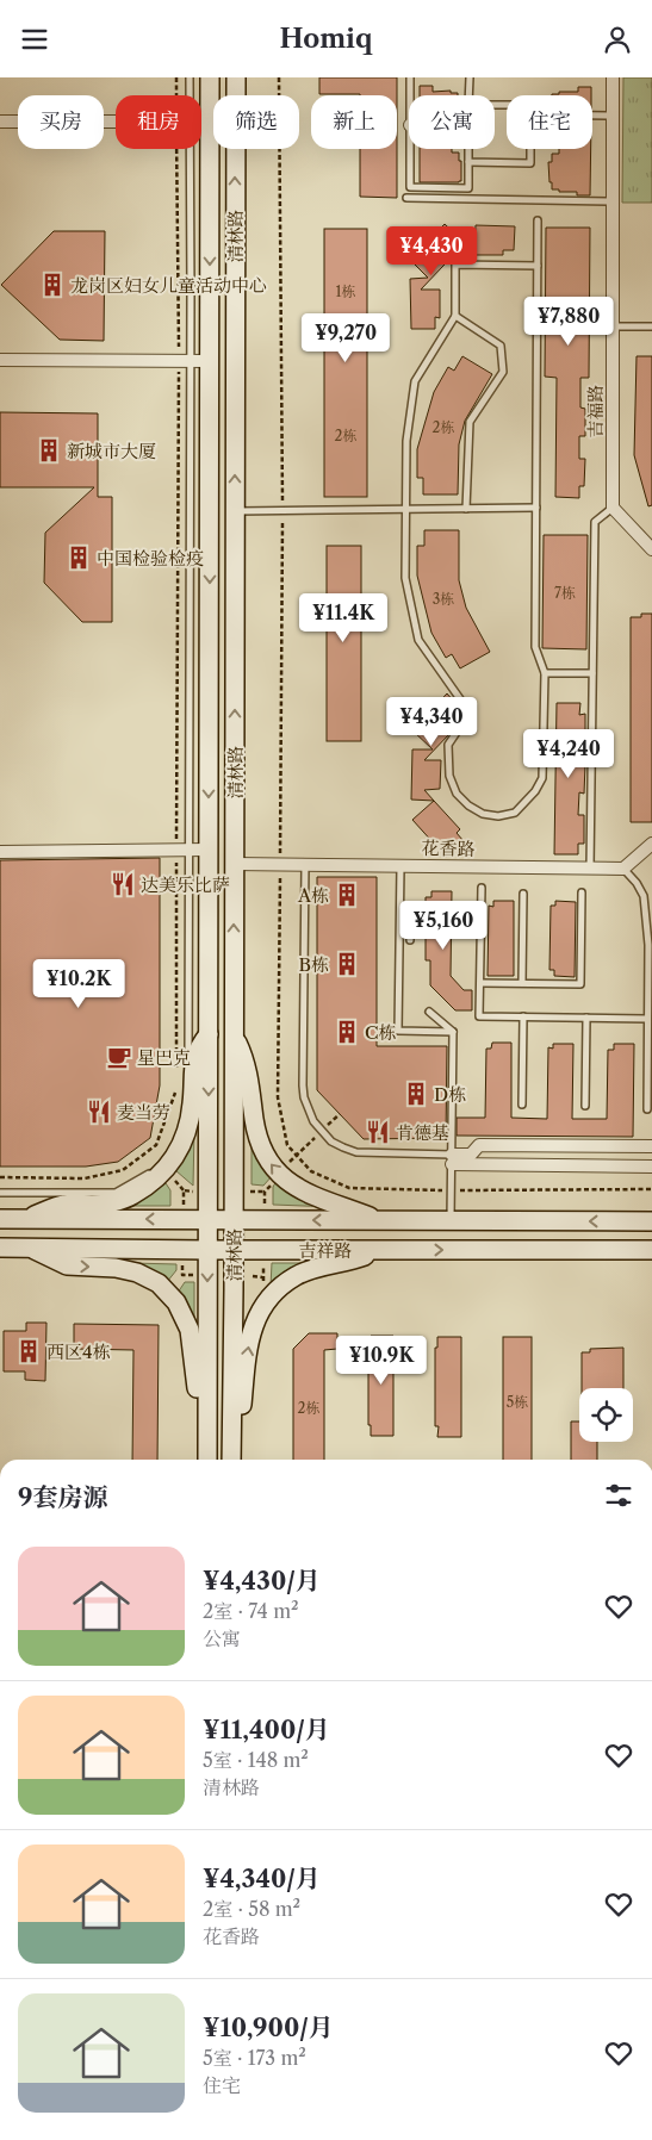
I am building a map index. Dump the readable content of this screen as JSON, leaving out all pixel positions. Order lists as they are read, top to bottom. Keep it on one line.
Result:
{"streets":{"main road":["清林路","吉祥路"],"street":["吉福路","花香路"]},"crossings":[["清林路","花香路"],["清林路","吉祥路"]],"places":{"building":["龙岗区妇女儿童活动中心","新城市大厦","中国检验检疫","A栋","B栋","C栋","D栋","西区4栋"],"restaurant":["达美乐比萨","麦当劳","肯德基"],"cafe":["星巴克"]},"house_numbers":["1栋","2栋","2栋","7栋","3栋","5栋","2栋"],"page":{"header":"Homiq","chip":["买房","租房","筛选","新上","公寓","住宅"],"price":["¥4,430","¥7,880","¥9,270","¥11.4K","¥4,340","¥4,240","¥5,160","¥10.2K","¥10.9K"],"heading":"9套房源","list":[{"name":"¥4,430/月","note":"2室 · 74 m² · 公寓"},{"name":"¥11,400/月","note":"5室 · 148 m² · 清林路"},{"name":"¥4,340/月","note":"2室 · 58 m² · 花香路"},{"name":"¥10,900/月","note":"5室 · 173 m² · 住宅"}]}}
